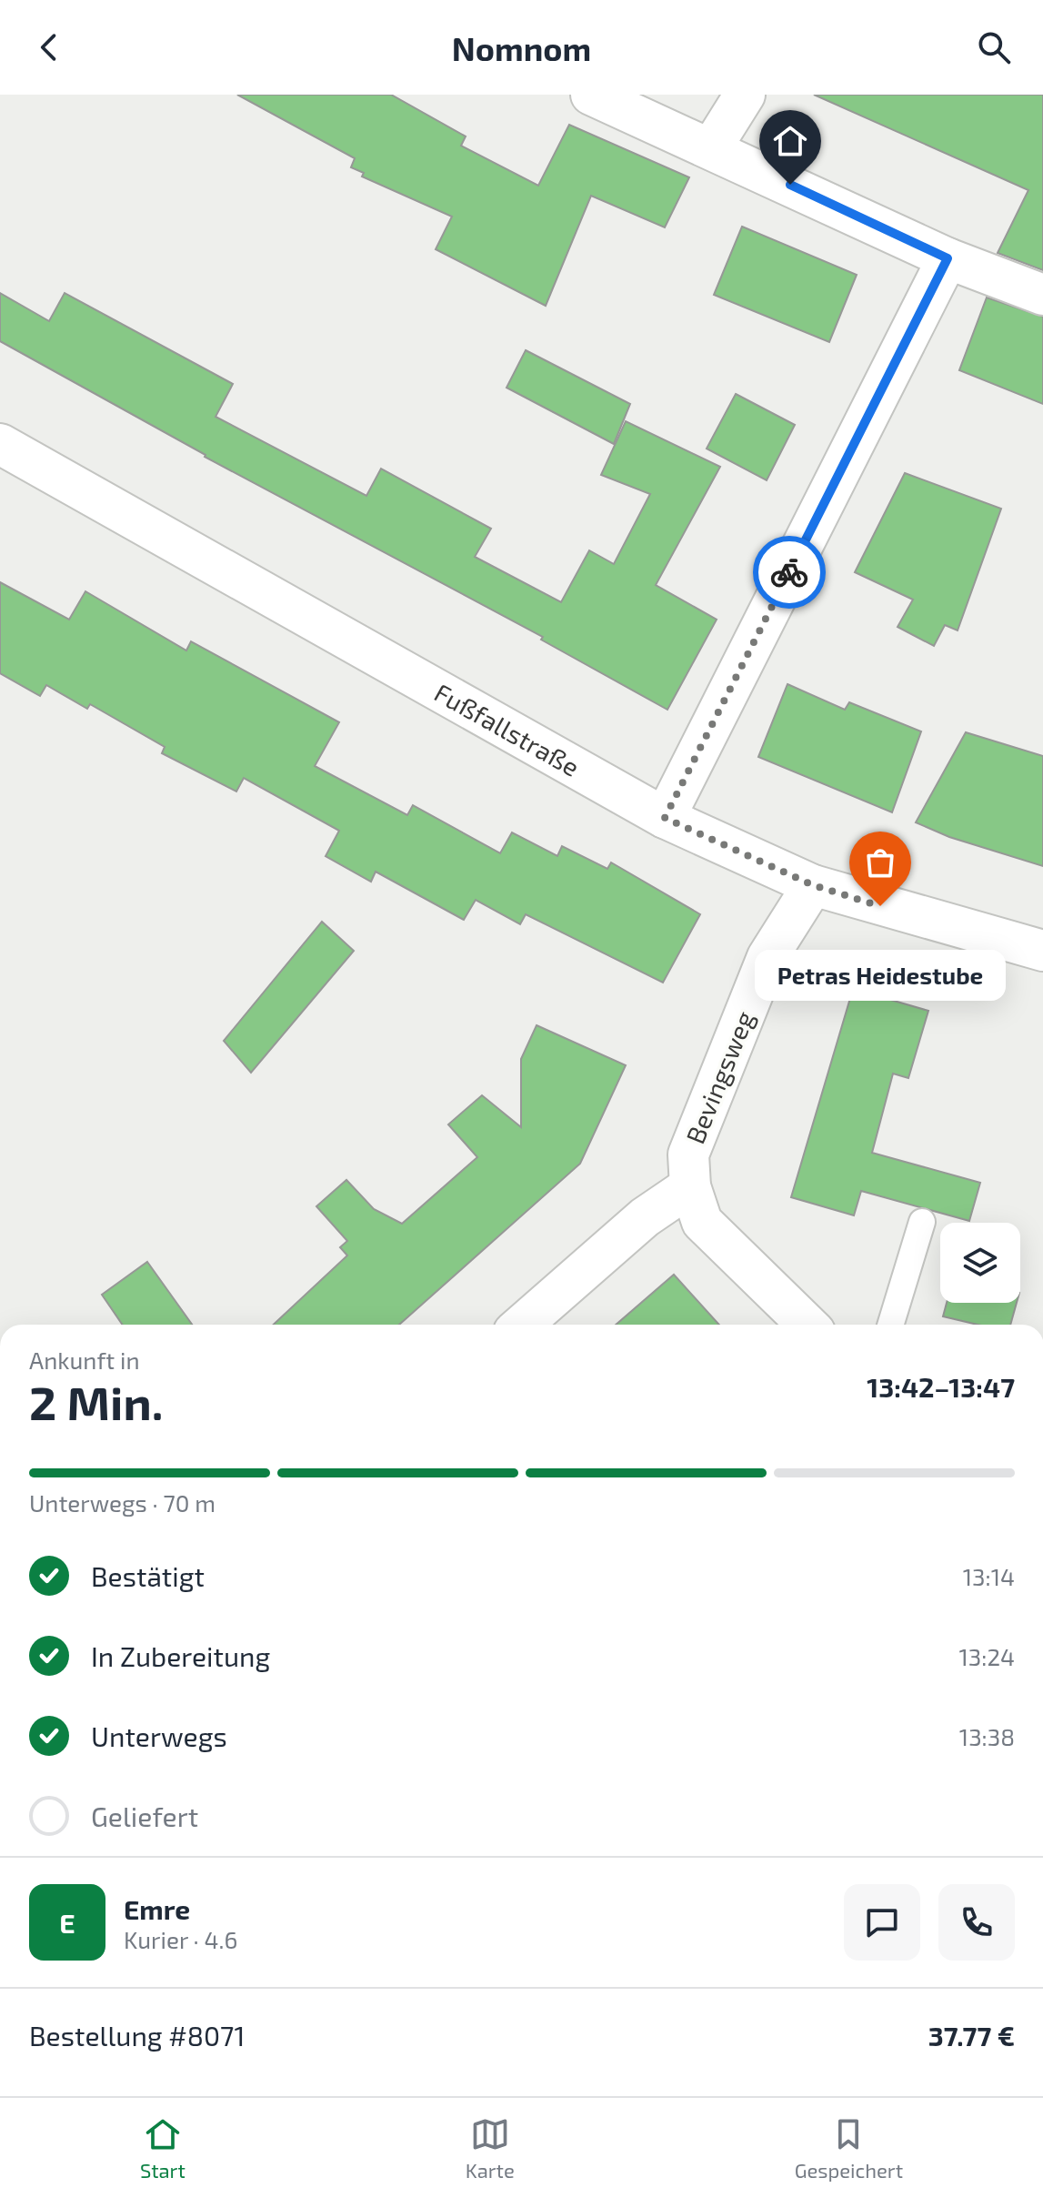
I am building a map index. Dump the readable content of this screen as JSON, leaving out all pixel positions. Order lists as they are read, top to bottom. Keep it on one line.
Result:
{"streets":{"street":["Fußfallstraße","Bevingsweg"]},"crossings":[["Fußfallstraße","Bevingsweg"]],"places":["Petras Heidestube"],"page":{"header":"Nomnom","bubble":"Petras Heidestube","heading":["2 Min.","Ankunft in","13:42–13:47"],"panel":["Emre","Kurier · 4.6","Bestellung #8071","37.77 €"],"bar":"Unterwegs · 70 m","list":[["Bestätigt","13:14"],["In Zubereitung","13:24"],["Unterwegs","13:38"],"Geliefert"],"round":"E","tabs":["Start","Karte","Gespeichert"]}}
